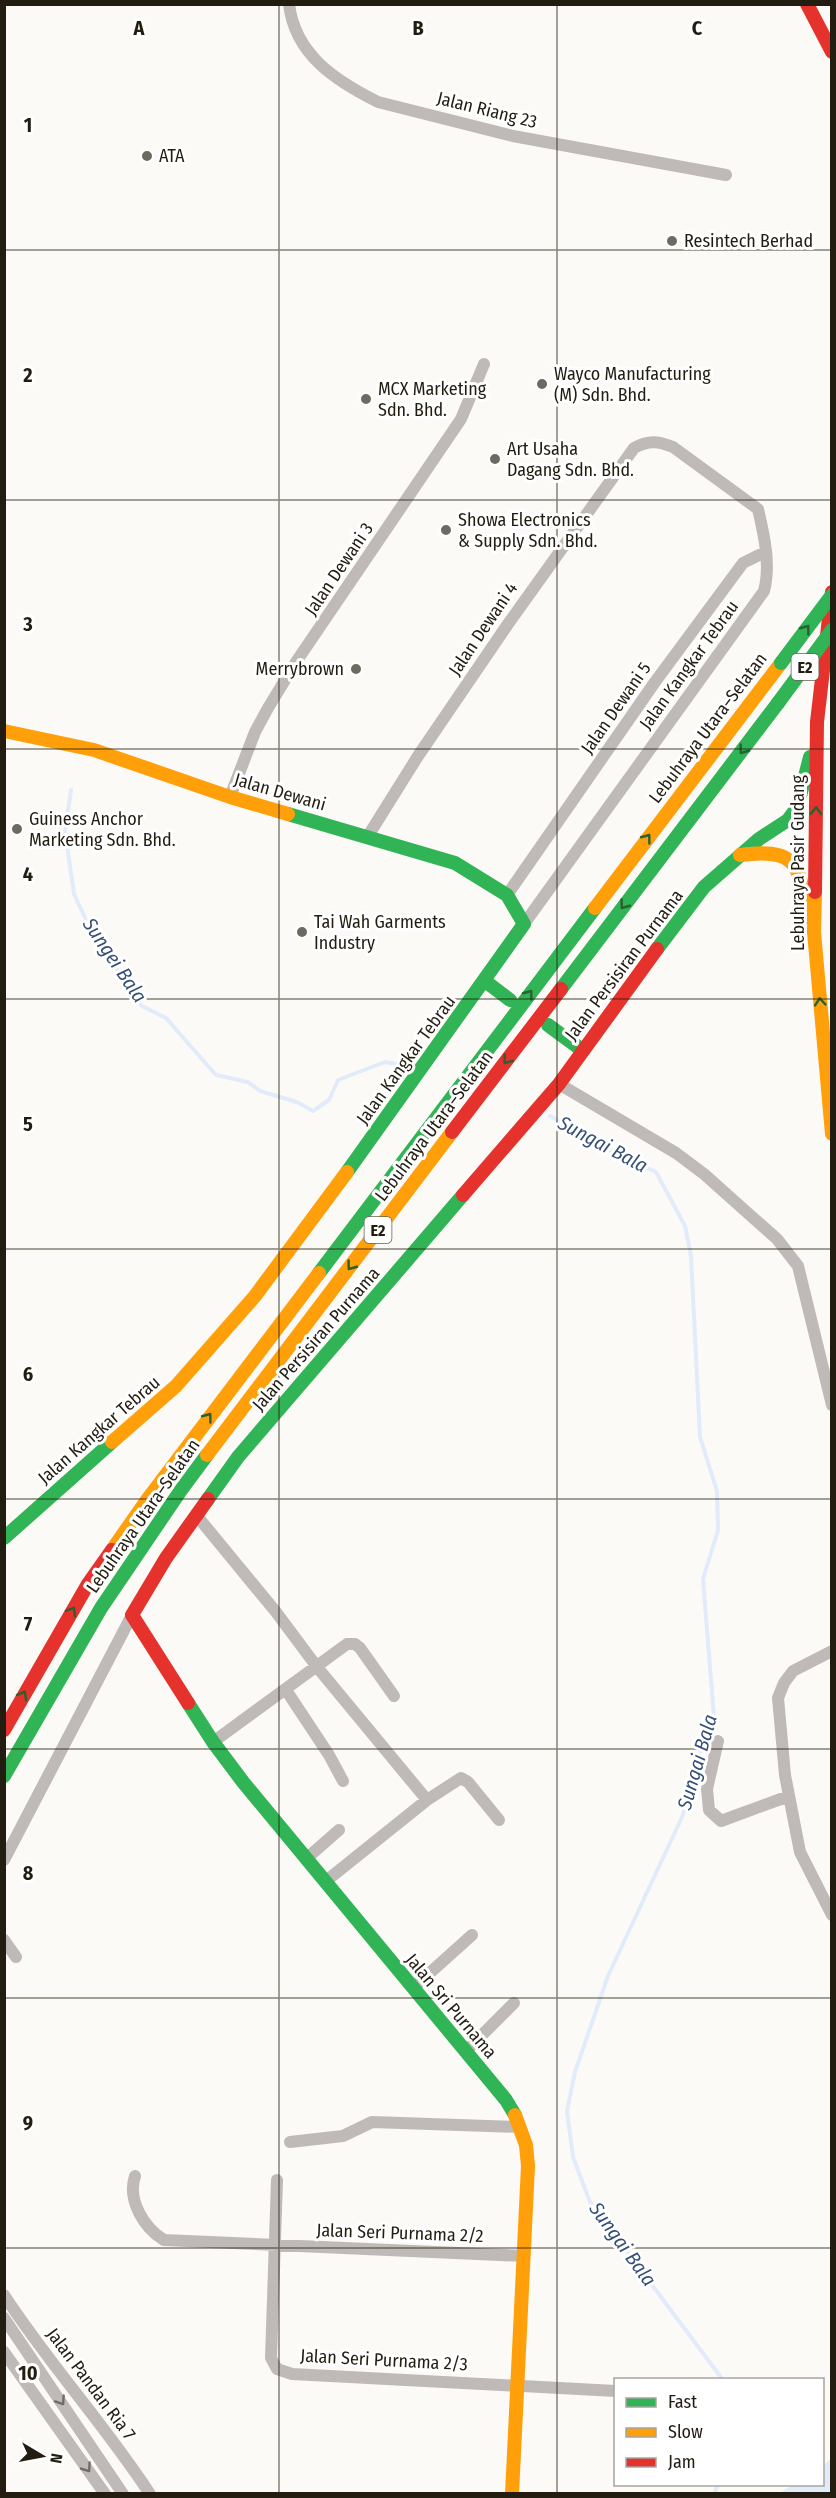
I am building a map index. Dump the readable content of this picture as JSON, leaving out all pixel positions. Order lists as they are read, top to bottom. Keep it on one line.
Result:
{"streets":{"main road":["Jalan Kangkar Tebrau","E2","Lebuhraya Utara–Selatan","Jalan Dewani","Lebuhraya Pasir Gudang","Jalan Persisiran Purnama","Jalan Sri Purnama"],"street":["Jalan Riang 23","Jalan Dewani 3","Jalan Dewani 4","Jalan Dewani 5","Jalan Seri Purnama 2/2","Jalan Seri Purnama 2/3","Jalan Pandan Ria 7"]},"crossings":[["Jalan Dewani 3","Jalan Dewani"],["Jalan Dewani 4","Jalan Kangkar Tebrau"],["Jalan Dewani 4","Jalan Dewani"],["Jalan Kangkar Tebrau","Jalan Dewani 5"],["Jalan Kangkar Tebrau","Jalan Dewani"],["Jalan Dewani 5","Jalan Dewani"],["Lebuhraya Utara–Selatan","Lebuhraya Pasir Gudang"],["Lebuhraya Pasir Gudang","Jalan Persisiran Purnama"],["Jalan Persisiran Purnama","Jalan Sri Purnama"],["Jalan Sri Purnama","Jalan Seri Purnama 2/2"],["Jalan Sri Purnama","Jalan Seri Purnama 2/3"],["Jalan Seri Purnama 2/2","Jalan Seri Purnama 2/3"]],"one_way":["Lebuhraya Pasir Gudang"],"water":["Sungei Bala","Sungai Bala"],"places":["ATA","Resintech Berhad","Wayco Manufacturing (M) Sdn. Bhd.","MCX Marketing Sdn. Bhd.","Art Usaha Dagang Sdn. Bhd.","Showa Electronics & Supply Sdn. Bhd.","Merrybrown","Guiness Anchor Marketing Sdn. Bhd.","Tai Wah Garments Industry"],"legend":["Fast","Slow","Jam"],"north":"right","grid":{"columns":["A","B","C"],"rows":["1","2","3","4","5","6","7","8","9","10"]}}
